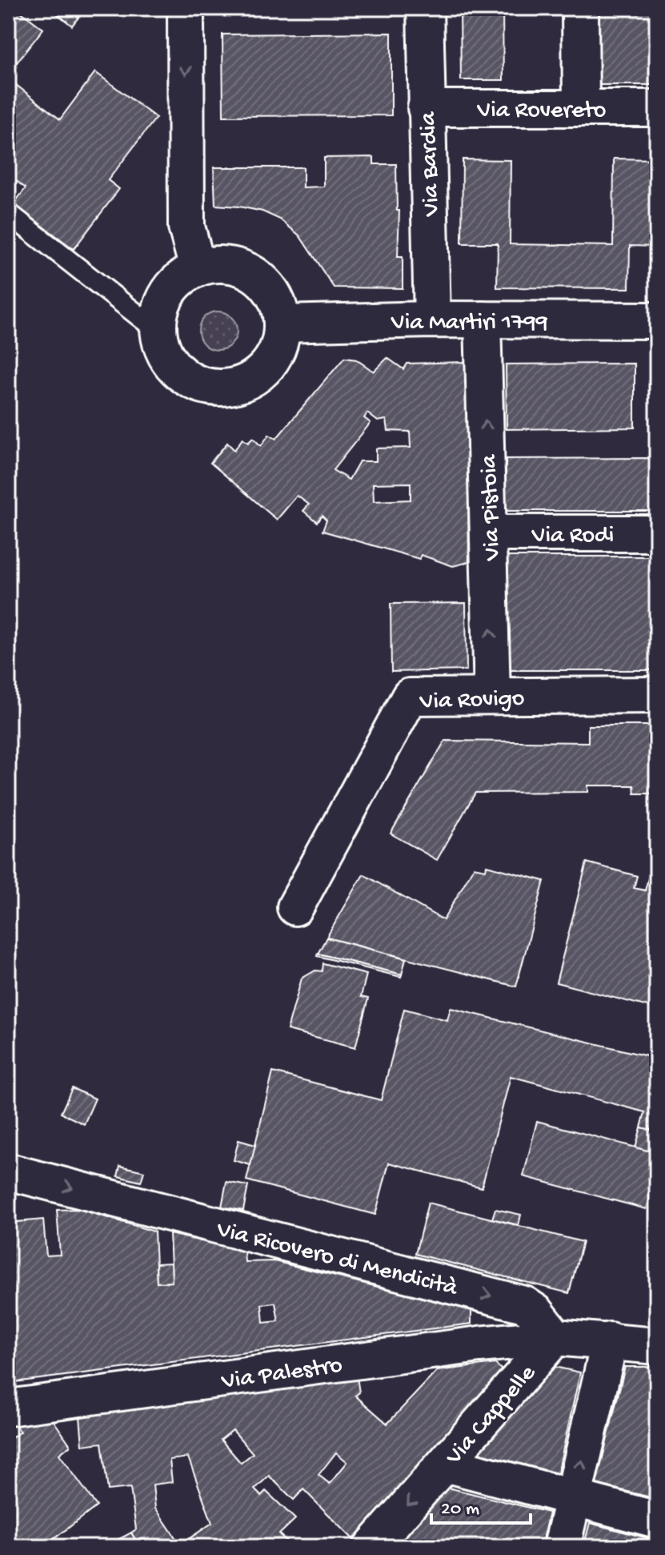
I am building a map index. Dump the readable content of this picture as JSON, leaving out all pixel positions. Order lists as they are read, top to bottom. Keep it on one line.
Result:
{"streets":{"street":["Via Rovereto","Via Bardia","Via Martiri 1799","Via Pistoia","Via Rodi","Via Rovigo","Via Ricovero di Mendicità","Via Palestro","Via Cappelle"]},"crossings":[["Via Rovereto","Via Bardia"],["Via Bardia","Via Martiri 1799"],["Via Martiri 1799","Via Pistoia"],["Via Pistoia","Via Rodi"],["Via Pistoia","Via Rovigo"],["Via Ricovero di Mendicità","Via Palestro"],["Via Ricovero di Mendicità","Via Cappelle"],["Via Palestro","Via Cappelle"]],"one_way":["Via Pistoia","Via Ricovero di Mendicità","Via Cappelle"],"scale_bar":"20 m"}
